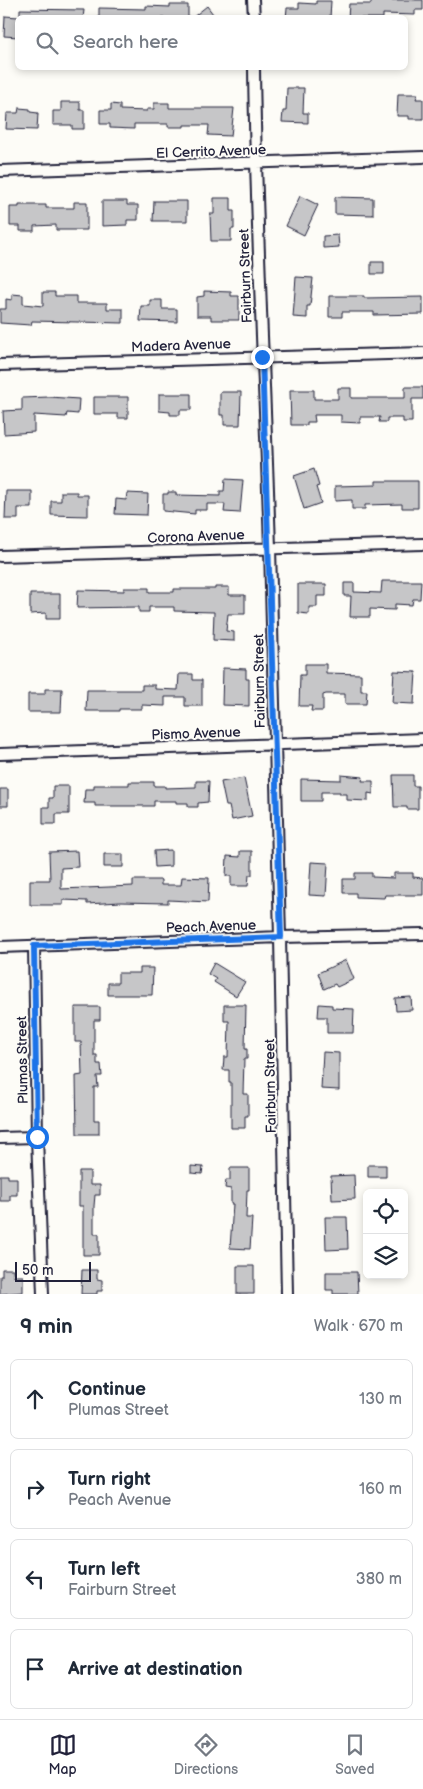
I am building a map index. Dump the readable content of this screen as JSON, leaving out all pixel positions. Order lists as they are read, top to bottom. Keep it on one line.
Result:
{"streets":{"street":["El Cerrito Avenue","Fairburn Street","Madera Avenue","Corona Avenue","Pismo Avenue","Peach Avenue","Plumas Street"]},"crossings":[["El Cerrito Avenue","Fairburn Street"],["Fairburn Street","Madera Avenue"],["Fairburn Street","Corona Avenue"],["Fairburn Street","Pismo Avenue"],["Fairburn Street","Peach Avenue"],["Peach Avenue","Plumas Street"]],"scale_bar":"50 m","page":{"search":"Search here","scale":"50 m","heading":["9 min","Walk · 670 m"],"list":[["Continue","Plumas Street","130 m"],["Turn right","Peach Avenue","160 m"],["Turn left","Fairburn Street","380 m"],"Arrive at destination"],"nav":["Map","Directions","Saved"]}}
